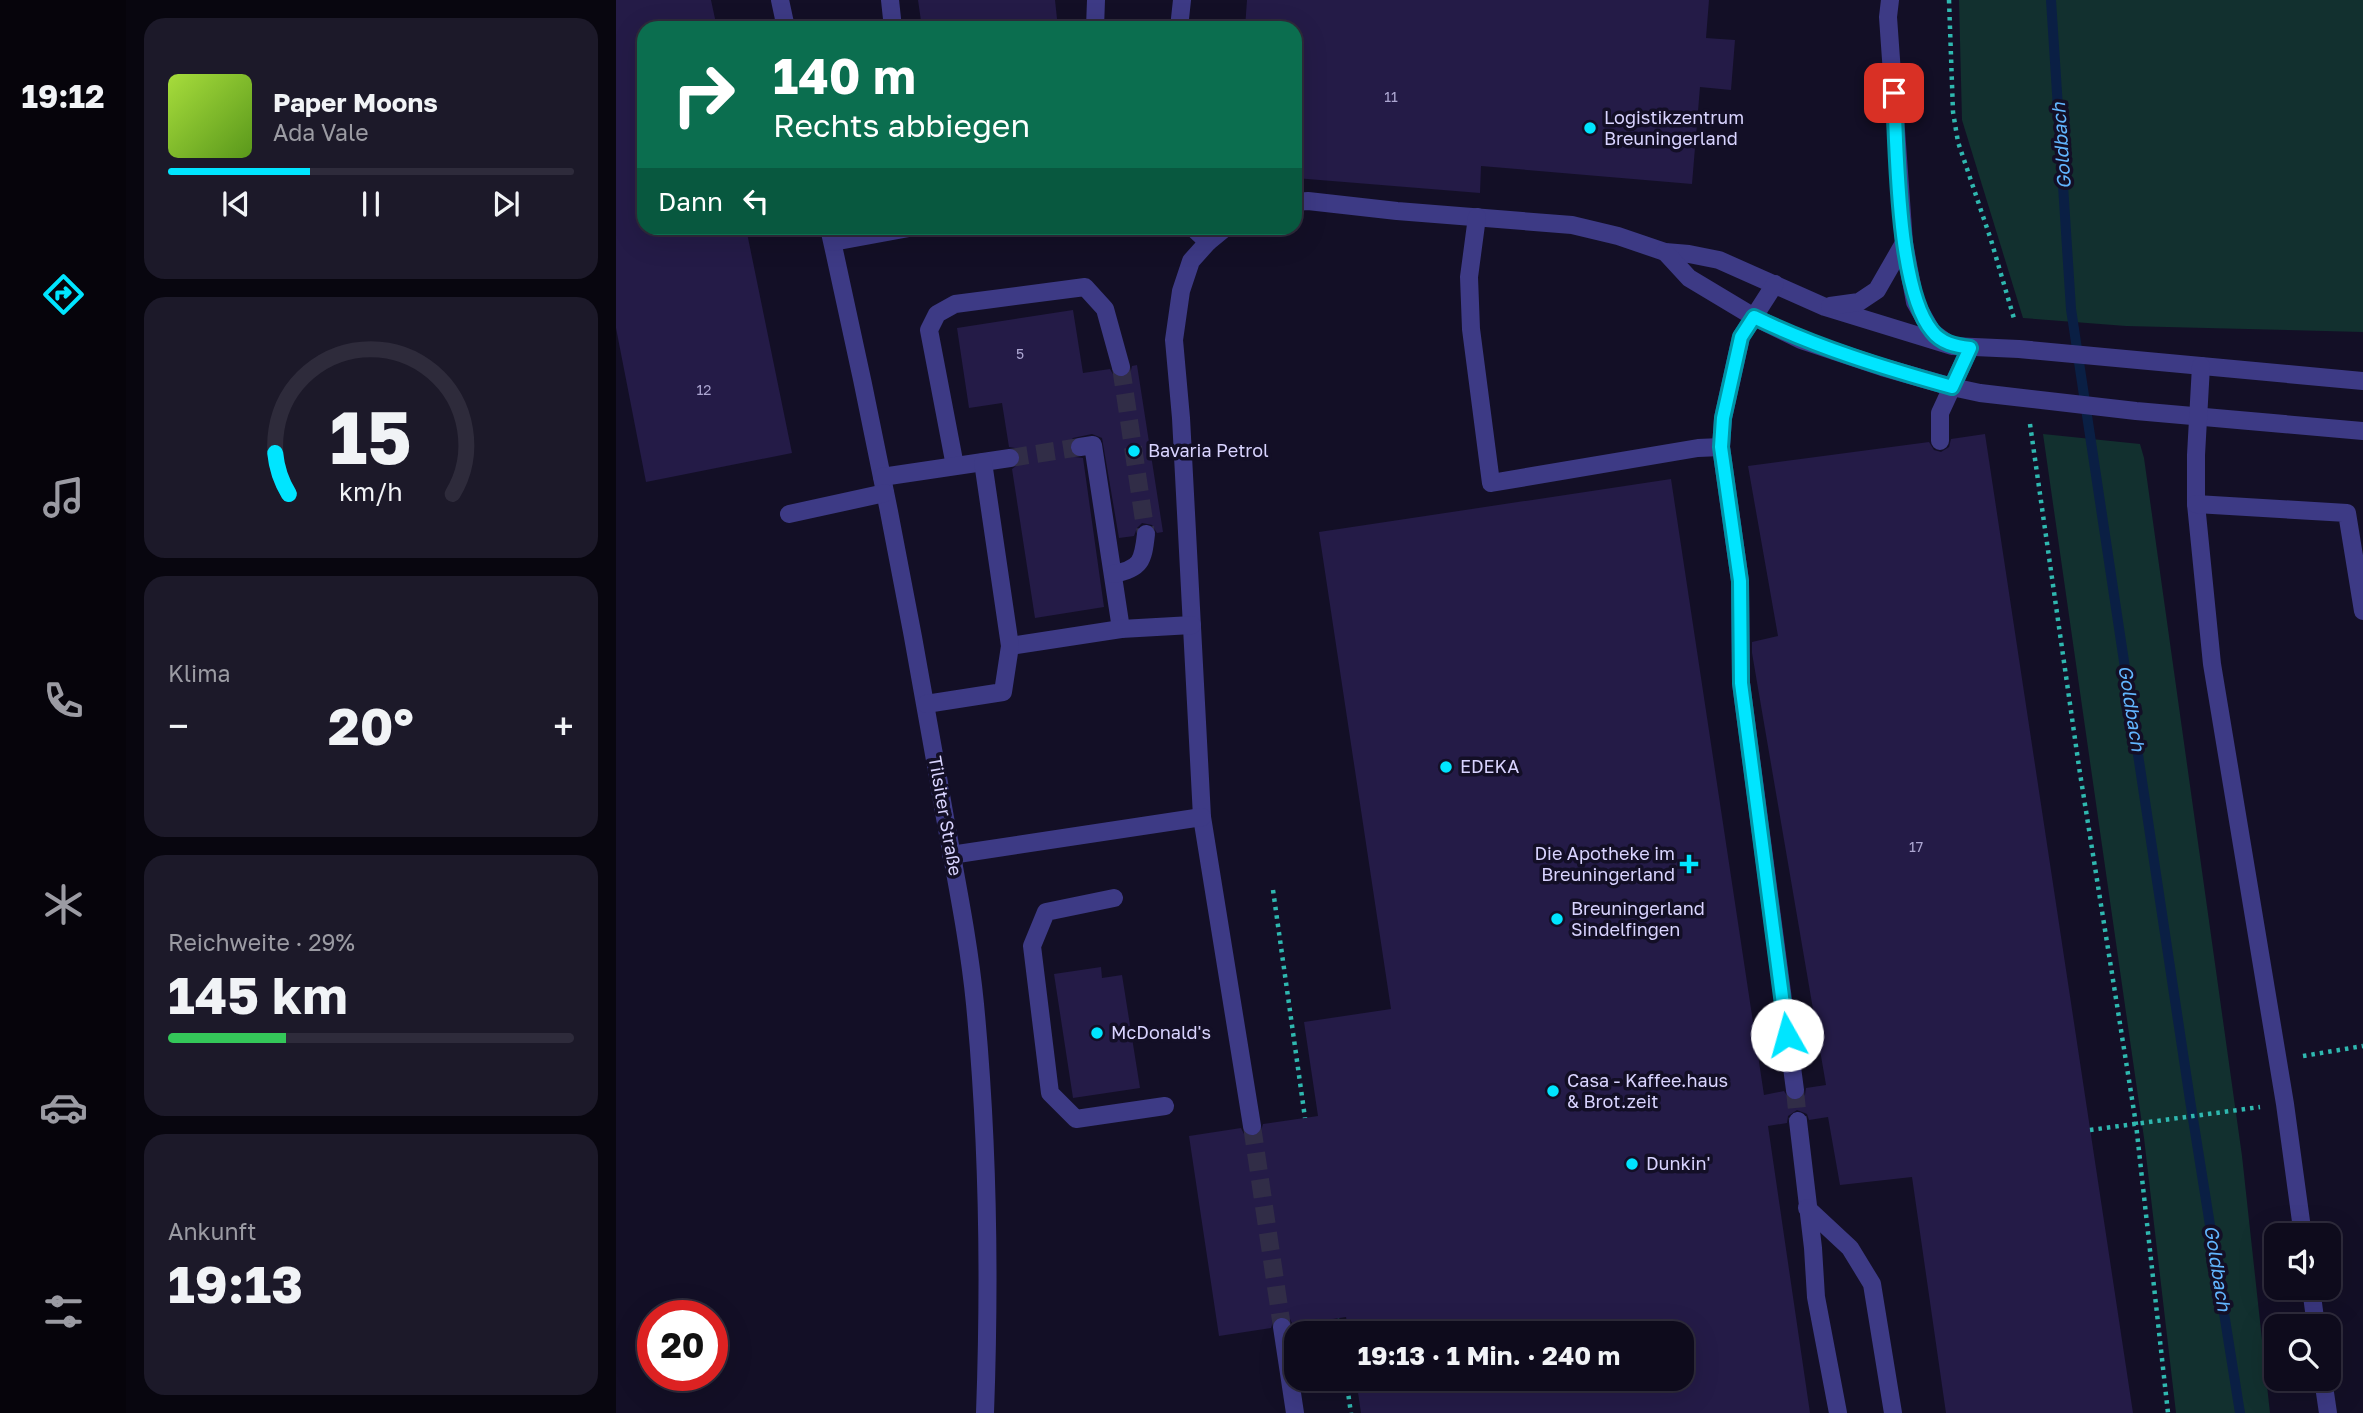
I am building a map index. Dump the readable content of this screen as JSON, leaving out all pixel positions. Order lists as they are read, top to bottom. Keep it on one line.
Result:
{"streets":{"street":["Tilsiter Straße"]},"water":["Goldbach"],"places":{"other":["Logistikzentrum Breuningerland","Bavaria Petrol","EDEKA","Breuningerland Sindelfingen","McDonald's","Casa - Kaffee.haus & Brot.zeit","Dunkin'"],"health":["Die Apotheke im Breuningerland"]},"house_numbers":["11","5","12","17"],"page":{"tabs":"19:12","turn":["140 m","Rechts abbiegen"],"song":["Paper Moons","Ada Vale"],"then":"Dann","tile":["Klima",["Reichweite · 29%","145 km"],["Ankunft","19:13"]],"heat":["−","20°","+"],"limit":"20","trip":"19:13 · 1 Min. · 240 m","gauge":["15","km/h"]}}
